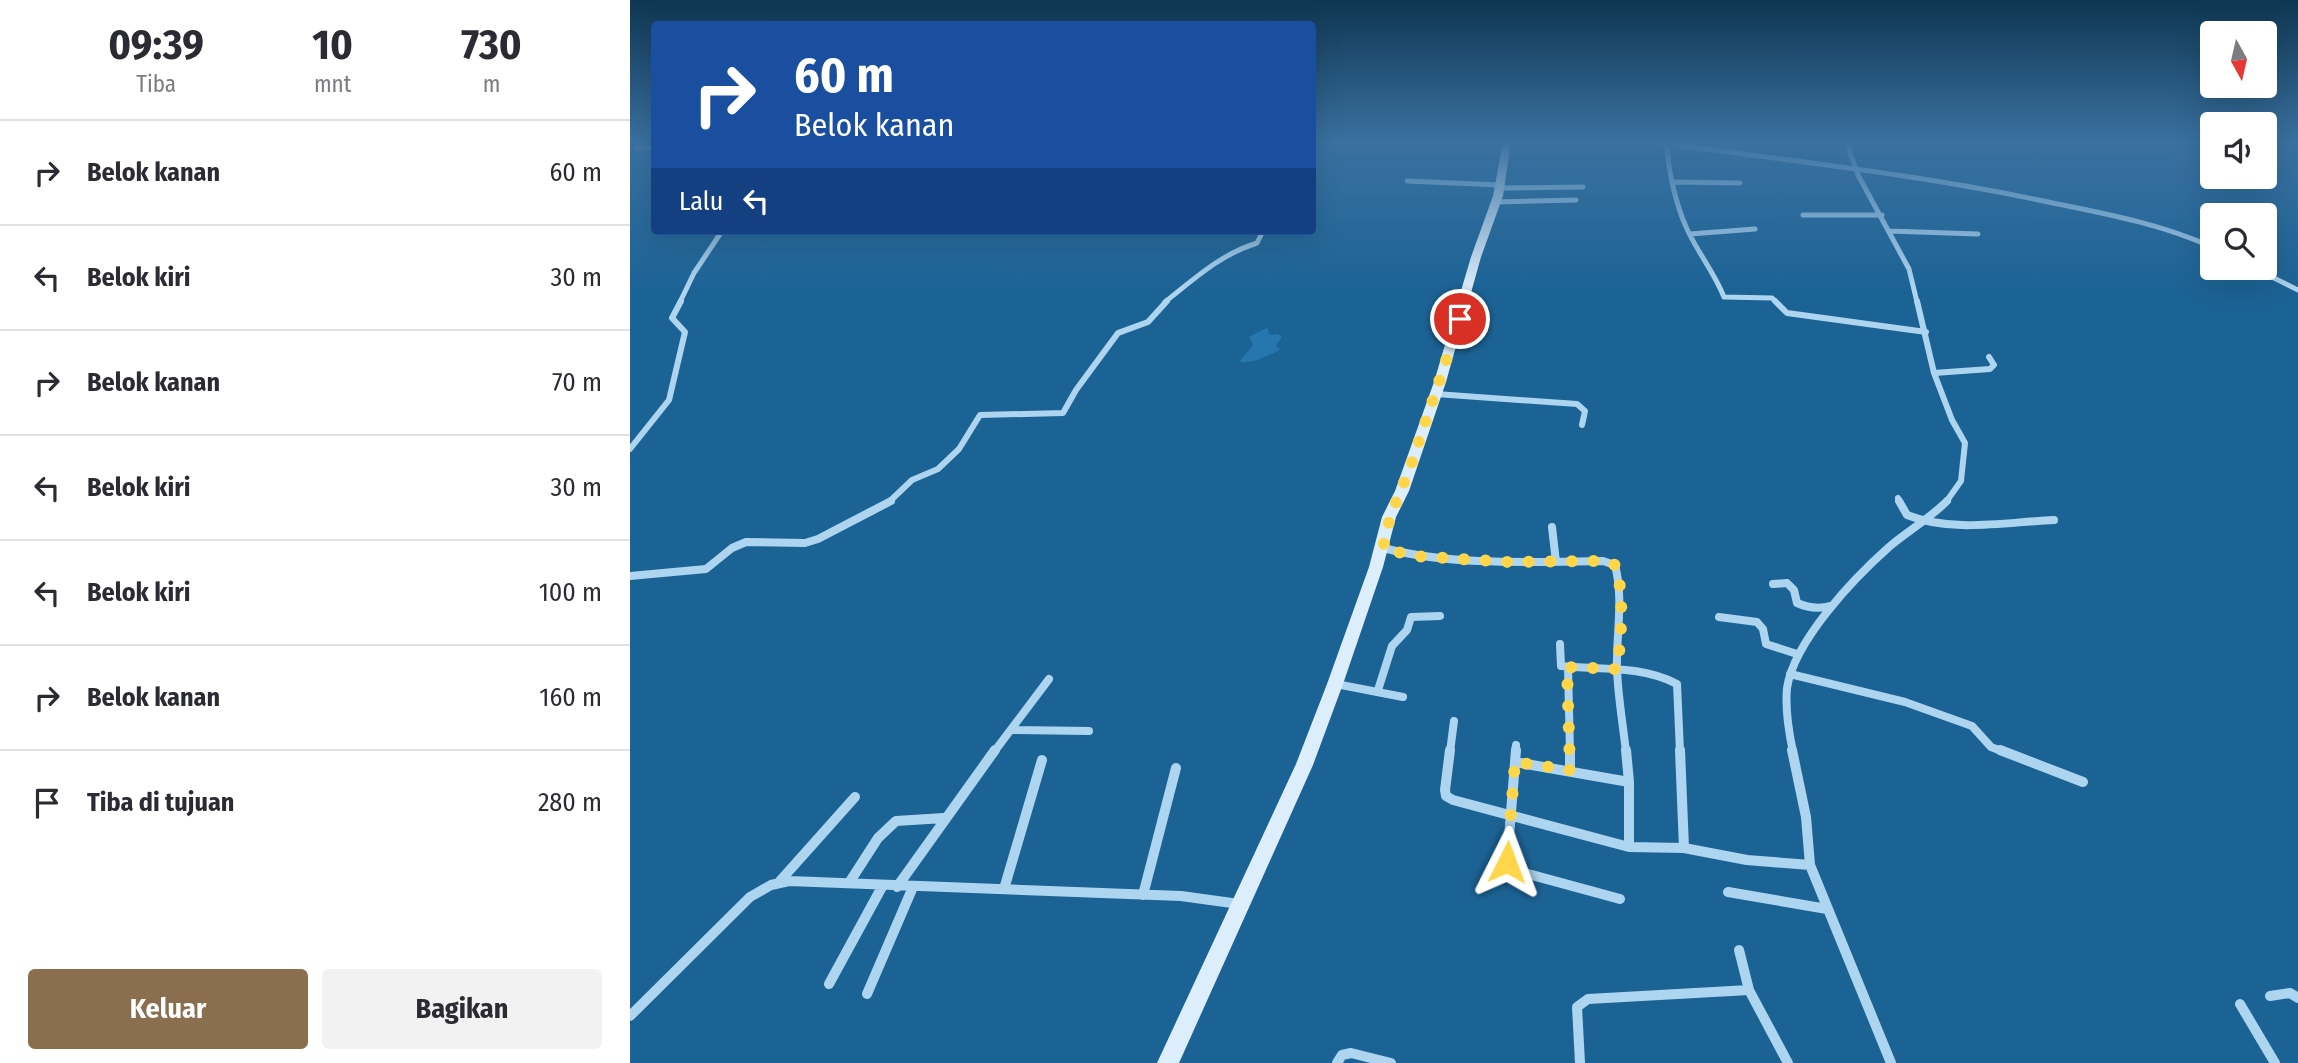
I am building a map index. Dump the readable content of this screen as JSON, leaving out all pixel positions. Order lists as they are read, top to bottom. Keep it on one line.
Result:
{"north":"bottom","page":{"eta":["09:39","Tiba","10","mnt","730","m"],"turn":["60 m","Belok kanan"],"list":[{"name":"Belok kanan","value":"60 m"},{"name":"Belok kiri","value":"30 m"},{"name":"Belok kanan","value":"70 m"},{"name":"Belok kiri","value":"30 m"},{"name":"Belok kiri","value":"100 m"},{"name":"Belok kanan","value":"160 m"},{"name":"Tiba di tujuan","value":"280 m"}],"then":"Lalu","buttons":["Keluar","Bagikan"]}}
